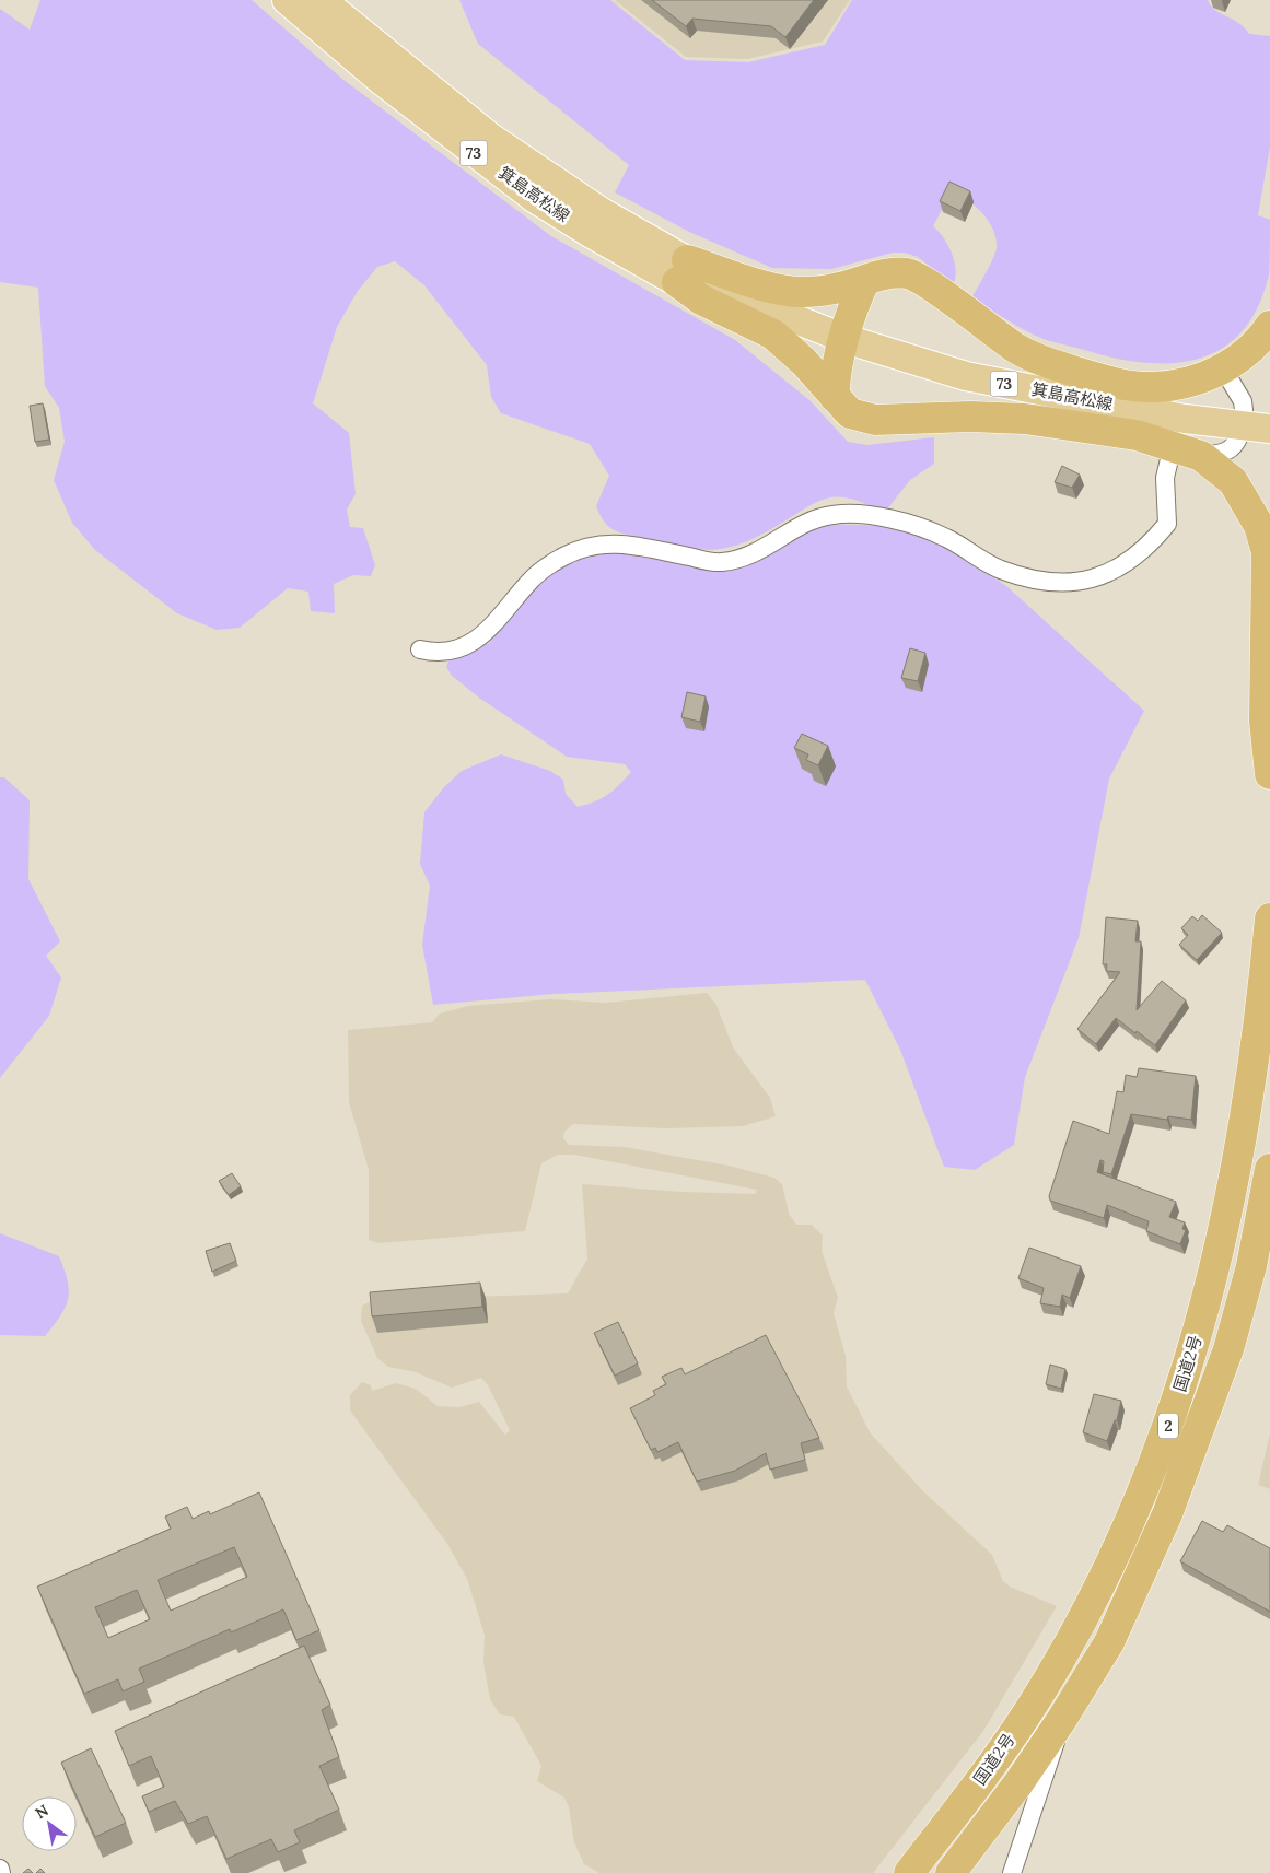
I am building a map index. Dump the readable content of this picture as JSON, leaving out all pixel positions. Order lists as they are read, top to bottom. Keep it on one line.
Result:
{"streets":{"highway":["国道2号","2"],"main road":["73","箕島高松線"]},"north":"top left"}
